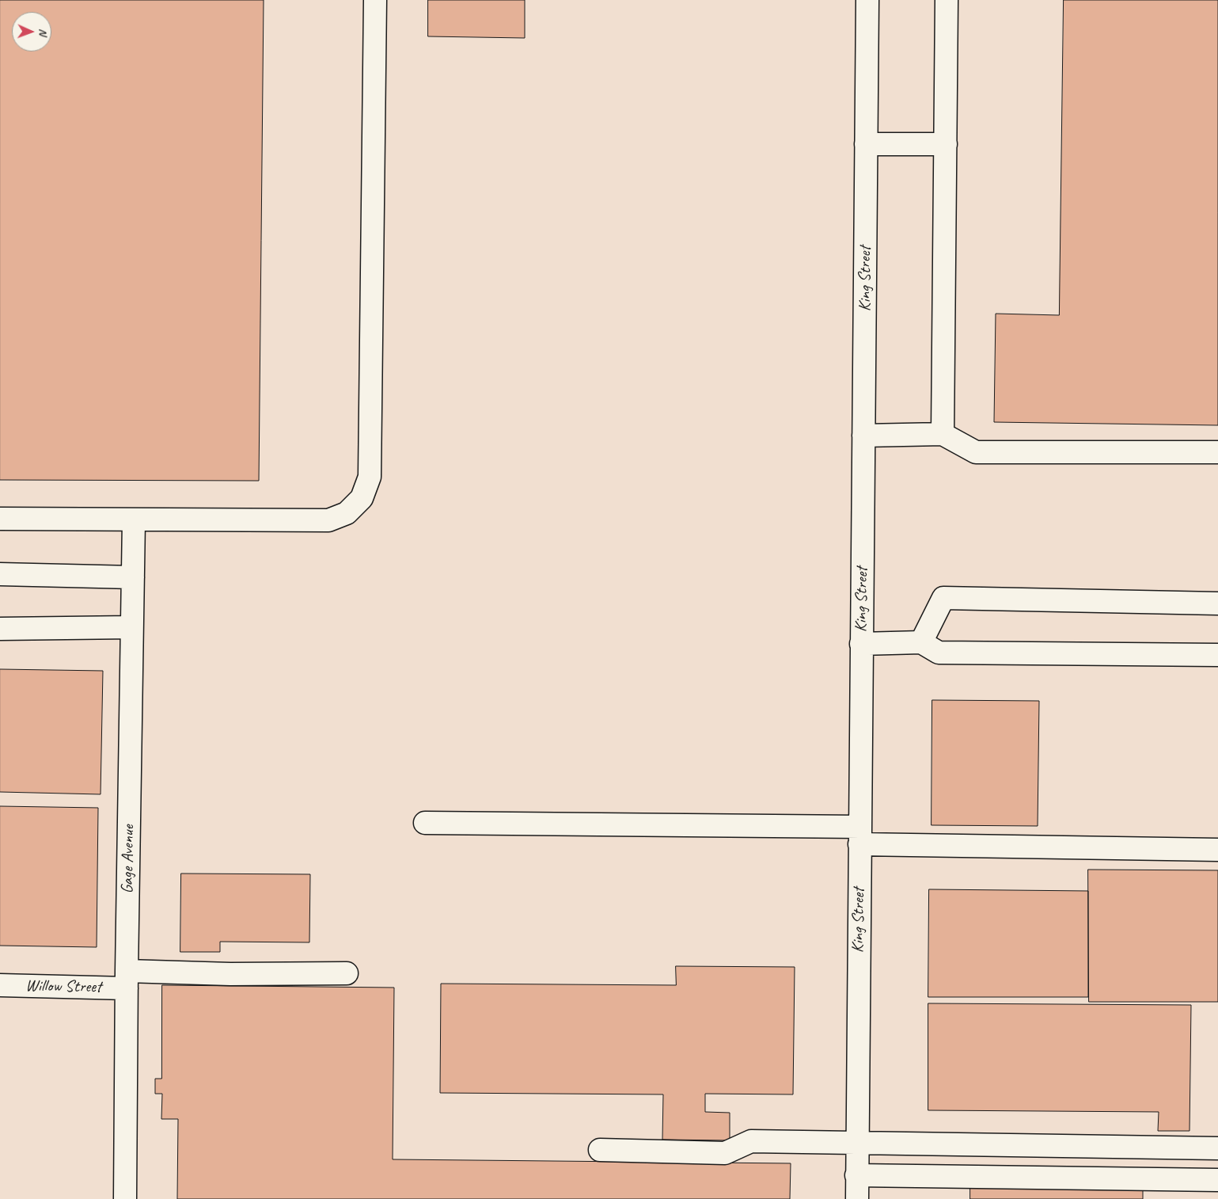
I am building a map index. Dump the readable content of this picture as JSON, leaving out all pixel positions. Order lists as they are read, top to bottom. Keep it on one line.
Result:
{"streets":{"street":["King Street","Gage Avenue","Willow Street"]},"crossings":[["Gage Avenue","Willow Street"]],"north":"right"}
